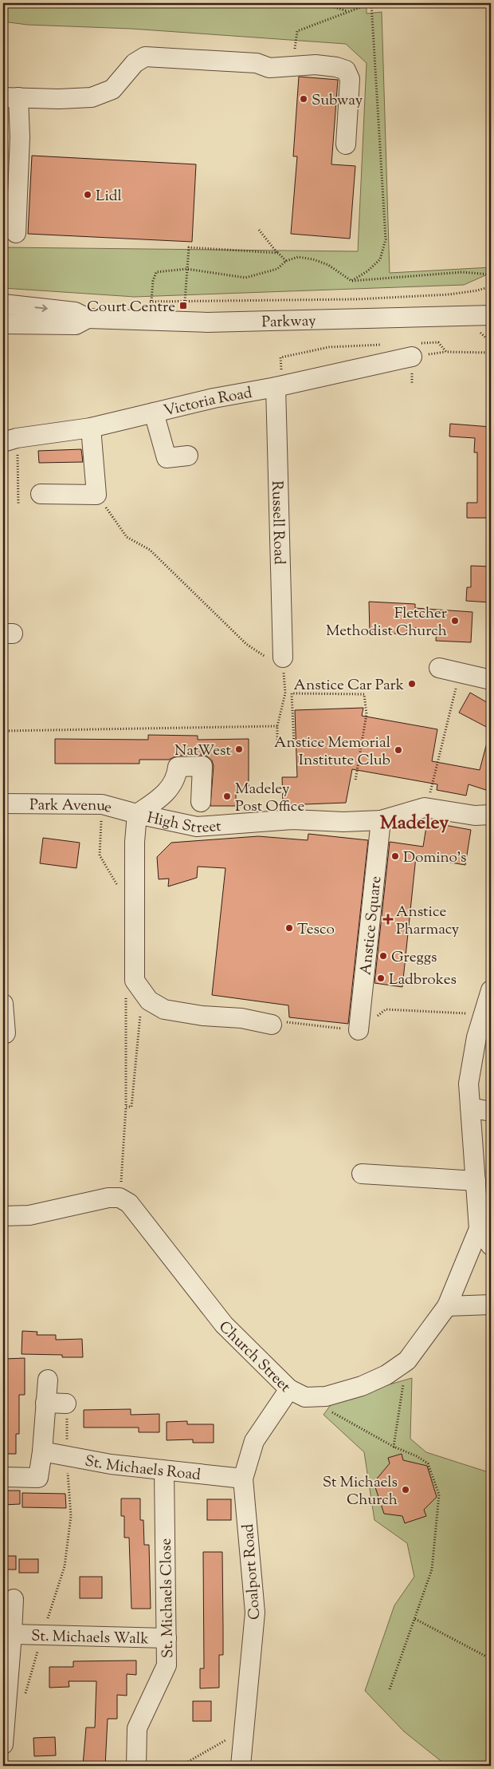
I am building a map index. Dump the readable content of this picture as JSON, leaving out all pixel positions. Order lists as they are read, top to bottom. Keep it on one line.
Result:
{"streets":{"street":["Parkway","Victoria Road","Russell Road","Park Avenue","High Street","Anstice Square","Church Street","St. Michaels Road","Coalport Road","St. Michaels Close","St. Michaels Walk"]},"crossings":[["Victoria Road","Russell Road"],["Park Avenue","High Street"],["High Street","Anstice Square"],["Church Street","Coalport Road"],["St. Michaels Road","Coalport Road"],["St. Michaels Road","St. Michaels Close"],["St. Michaels Close","St. Michaels Walk"]],"districts":["Madeley"],"places":{"other":["Subway","Lidl","Fletcher Methodist Church","Anstice Car Park","NatWest","Anstice Memorial Institute Club","Madeley Post Office","Domino's","Tesco","Greggs","Ladbrokes","St Michaels Church"],"transit":["Court Centre"],"health":["Anstice Pharmacy"]}}
